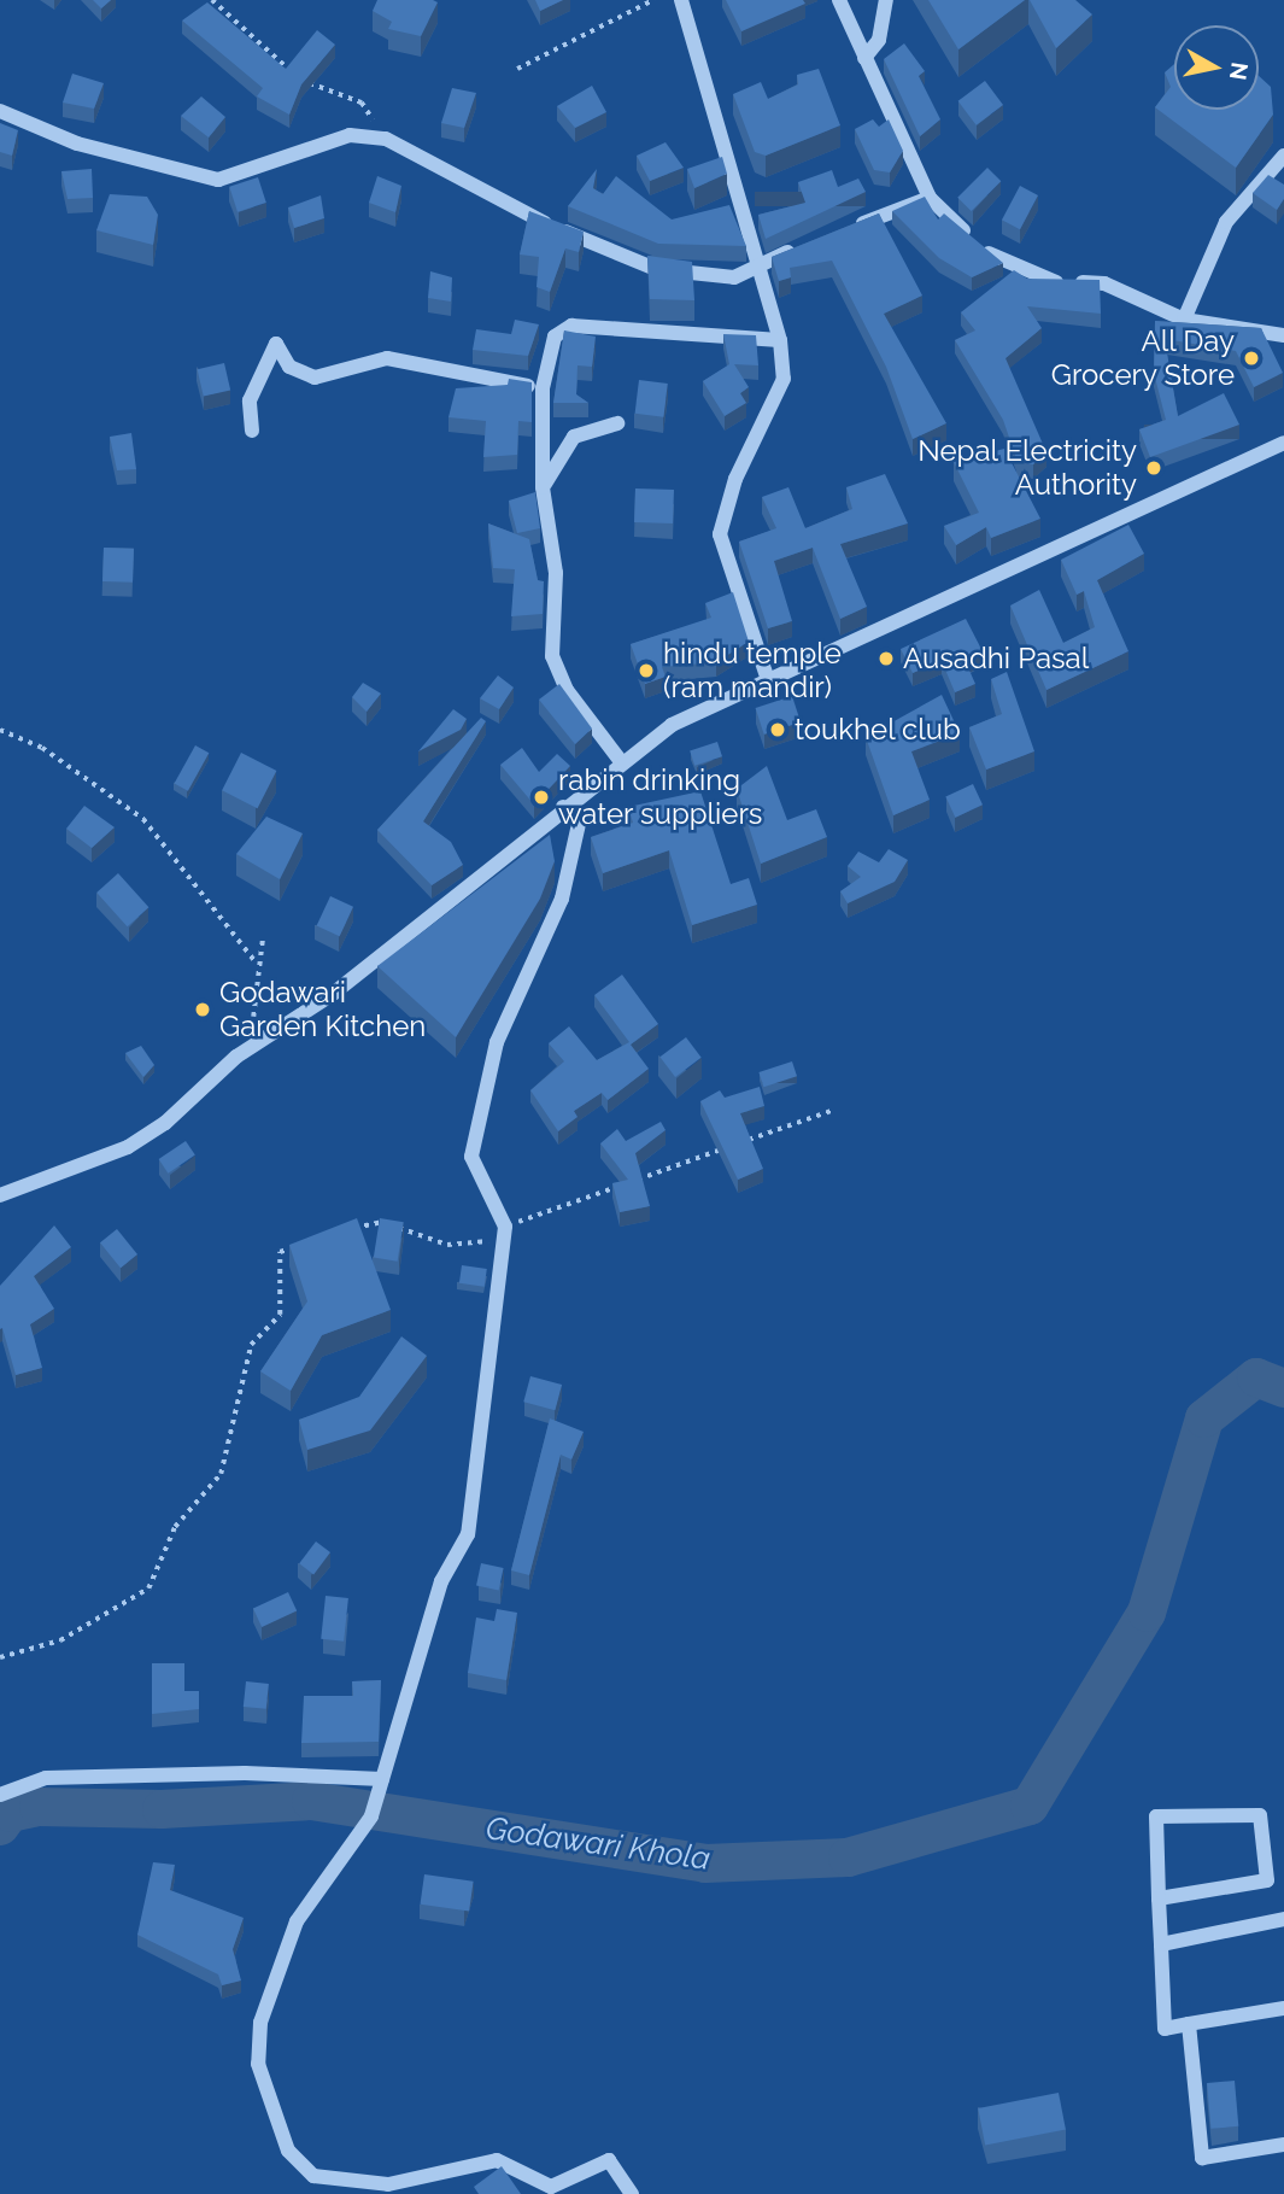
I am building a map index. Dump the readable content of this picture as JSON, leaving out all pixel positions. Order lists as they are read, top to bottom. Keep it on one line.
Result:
{"water":["Godawari Khola"],"places":["All Day Grocery Store","Nepal Electricity Authority","Ausadhi Pasal","hindu temple (ram mandir)","toukhel club","rabin drinking water suppliers","Godawari Garden Kitchen"],"north":"right"}
